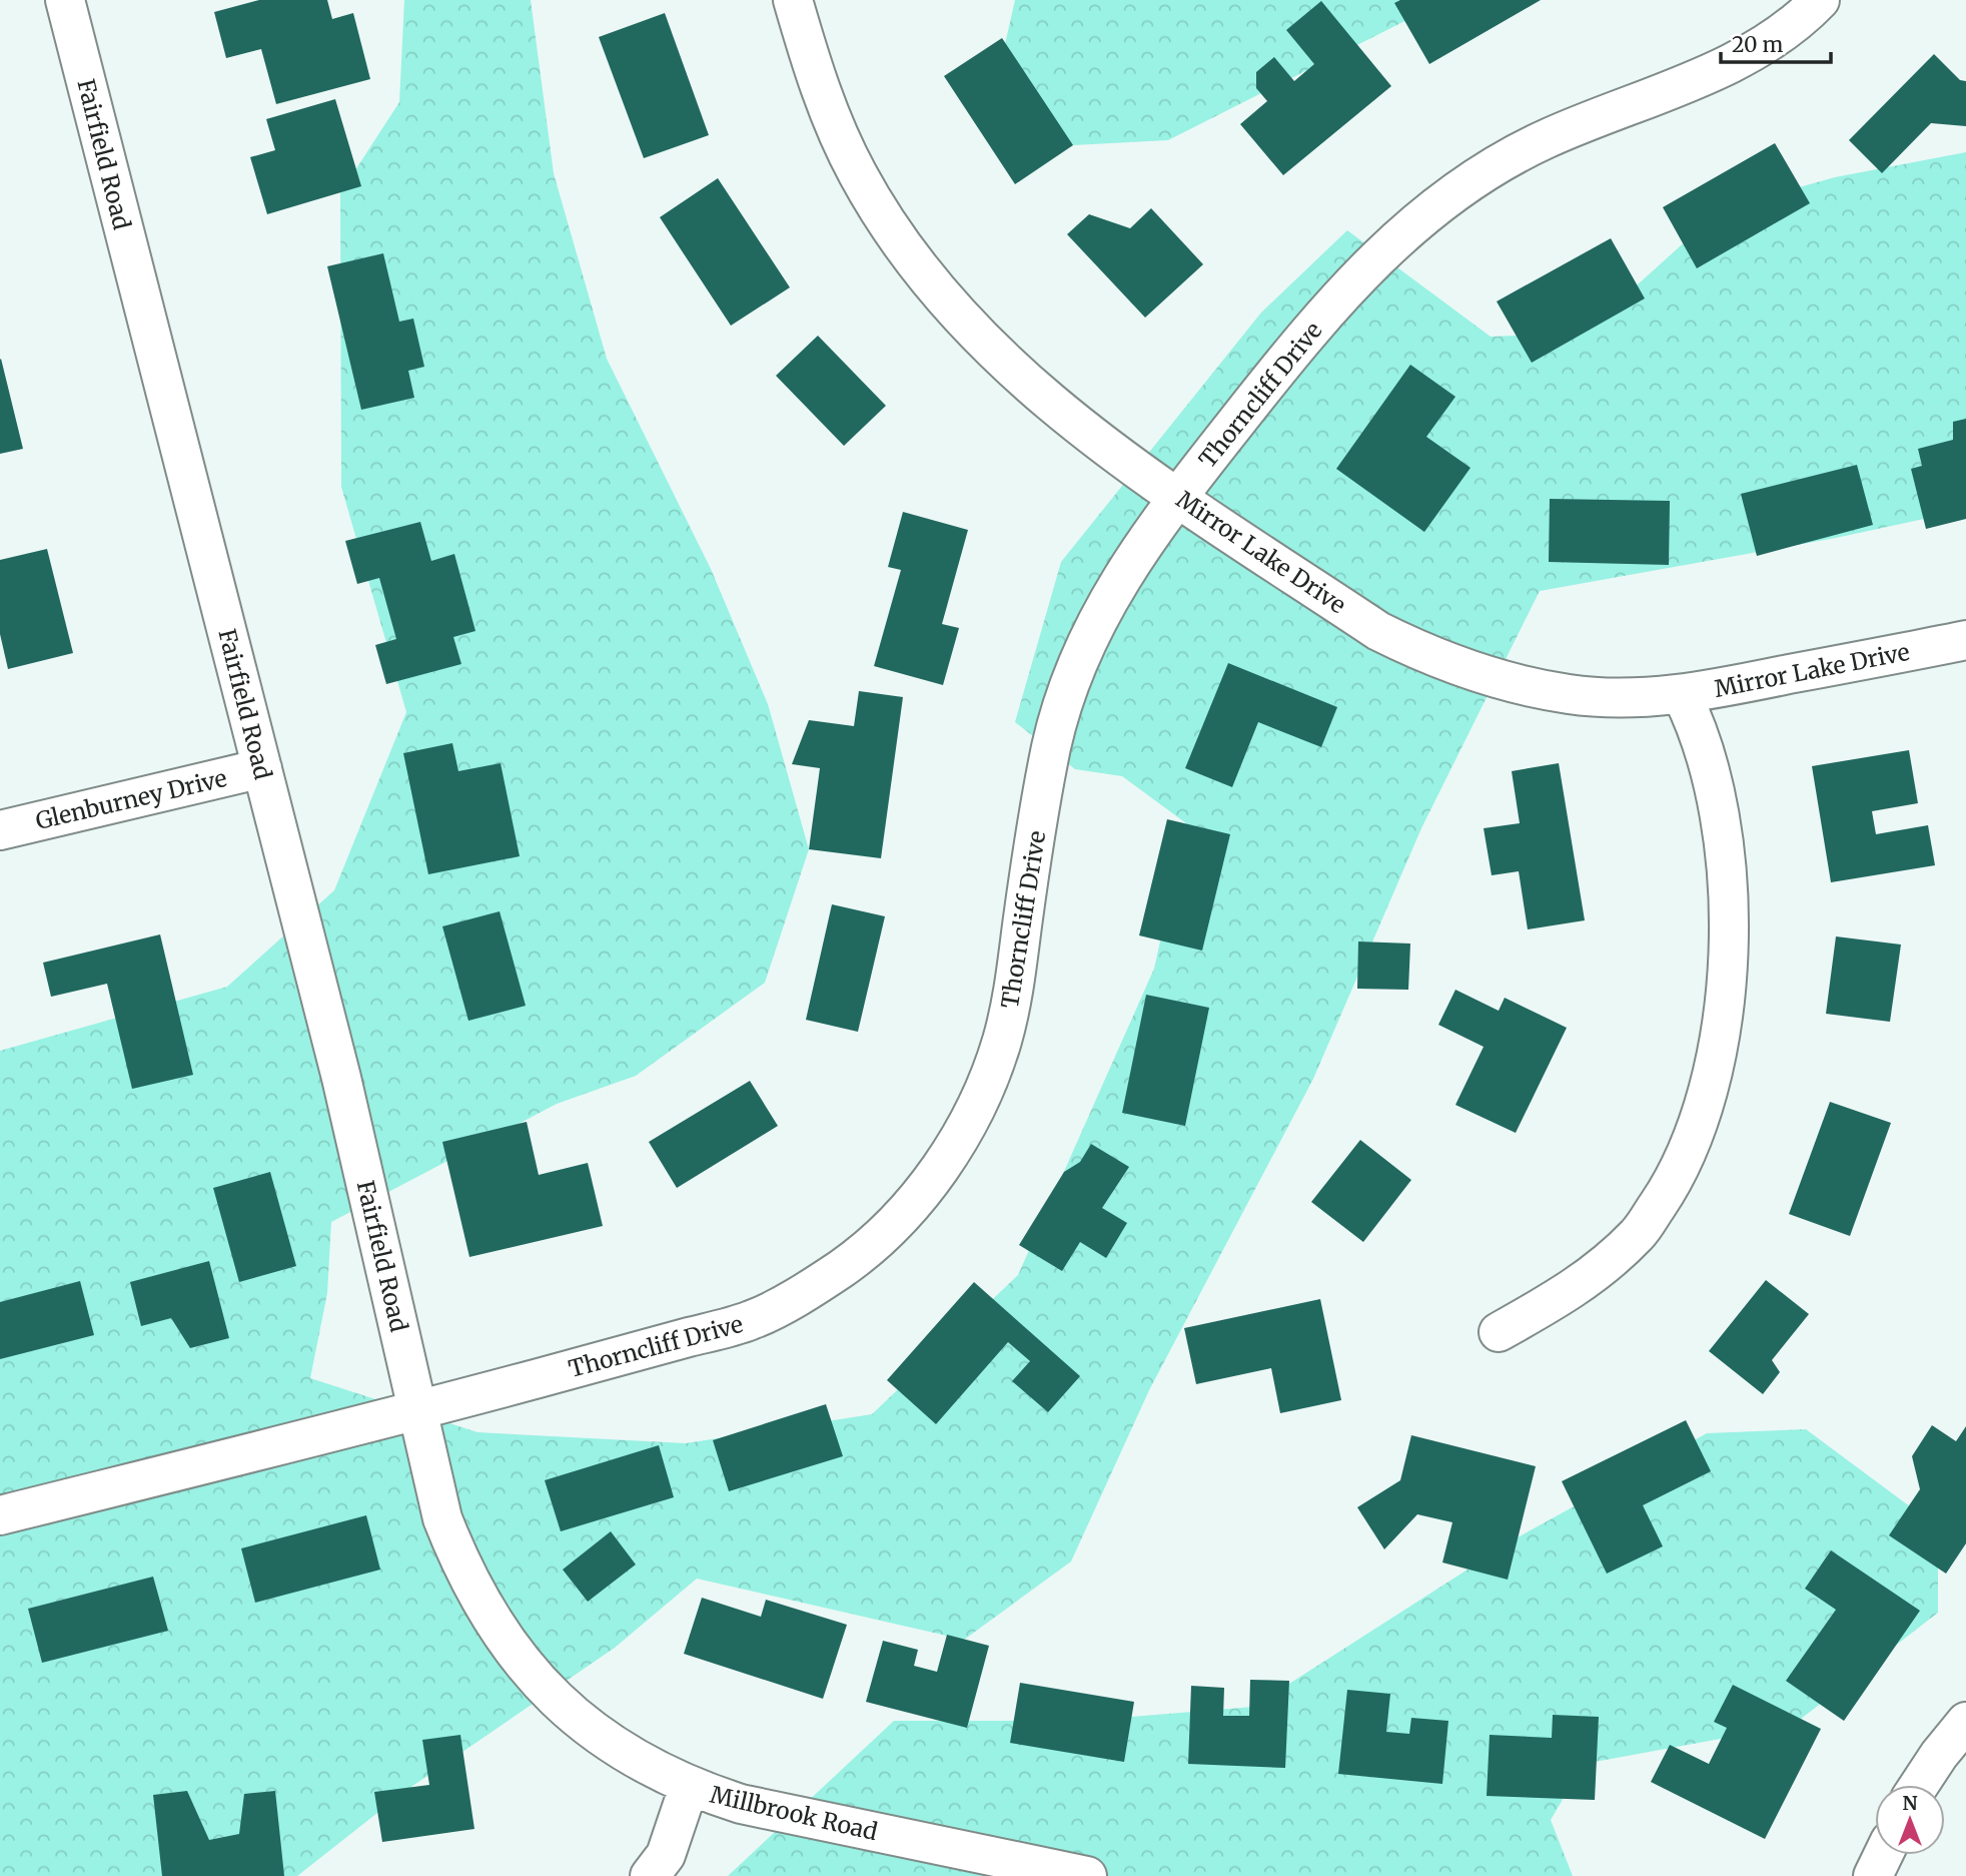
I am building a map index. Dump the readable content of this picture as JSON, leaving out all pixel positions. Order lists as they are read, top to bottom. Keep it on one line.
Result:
{"streets":{"street":["Fairfield Road","Thorncliff Drive","Mirror Lake Drive","Glenburney Drive","Millbrook Road"]},"crossings":[["Fairfield Road","Thorncliff Drive"],["Fairfield Road","Glenburney Drive"],["Fairfield Road","Millbrook Road"],["Thorncliff Drive","Mirror Lake Drive"],["Thorncliff Drive","Millbrook Road"]],"scale_bar":"20 m","north":"top"}
